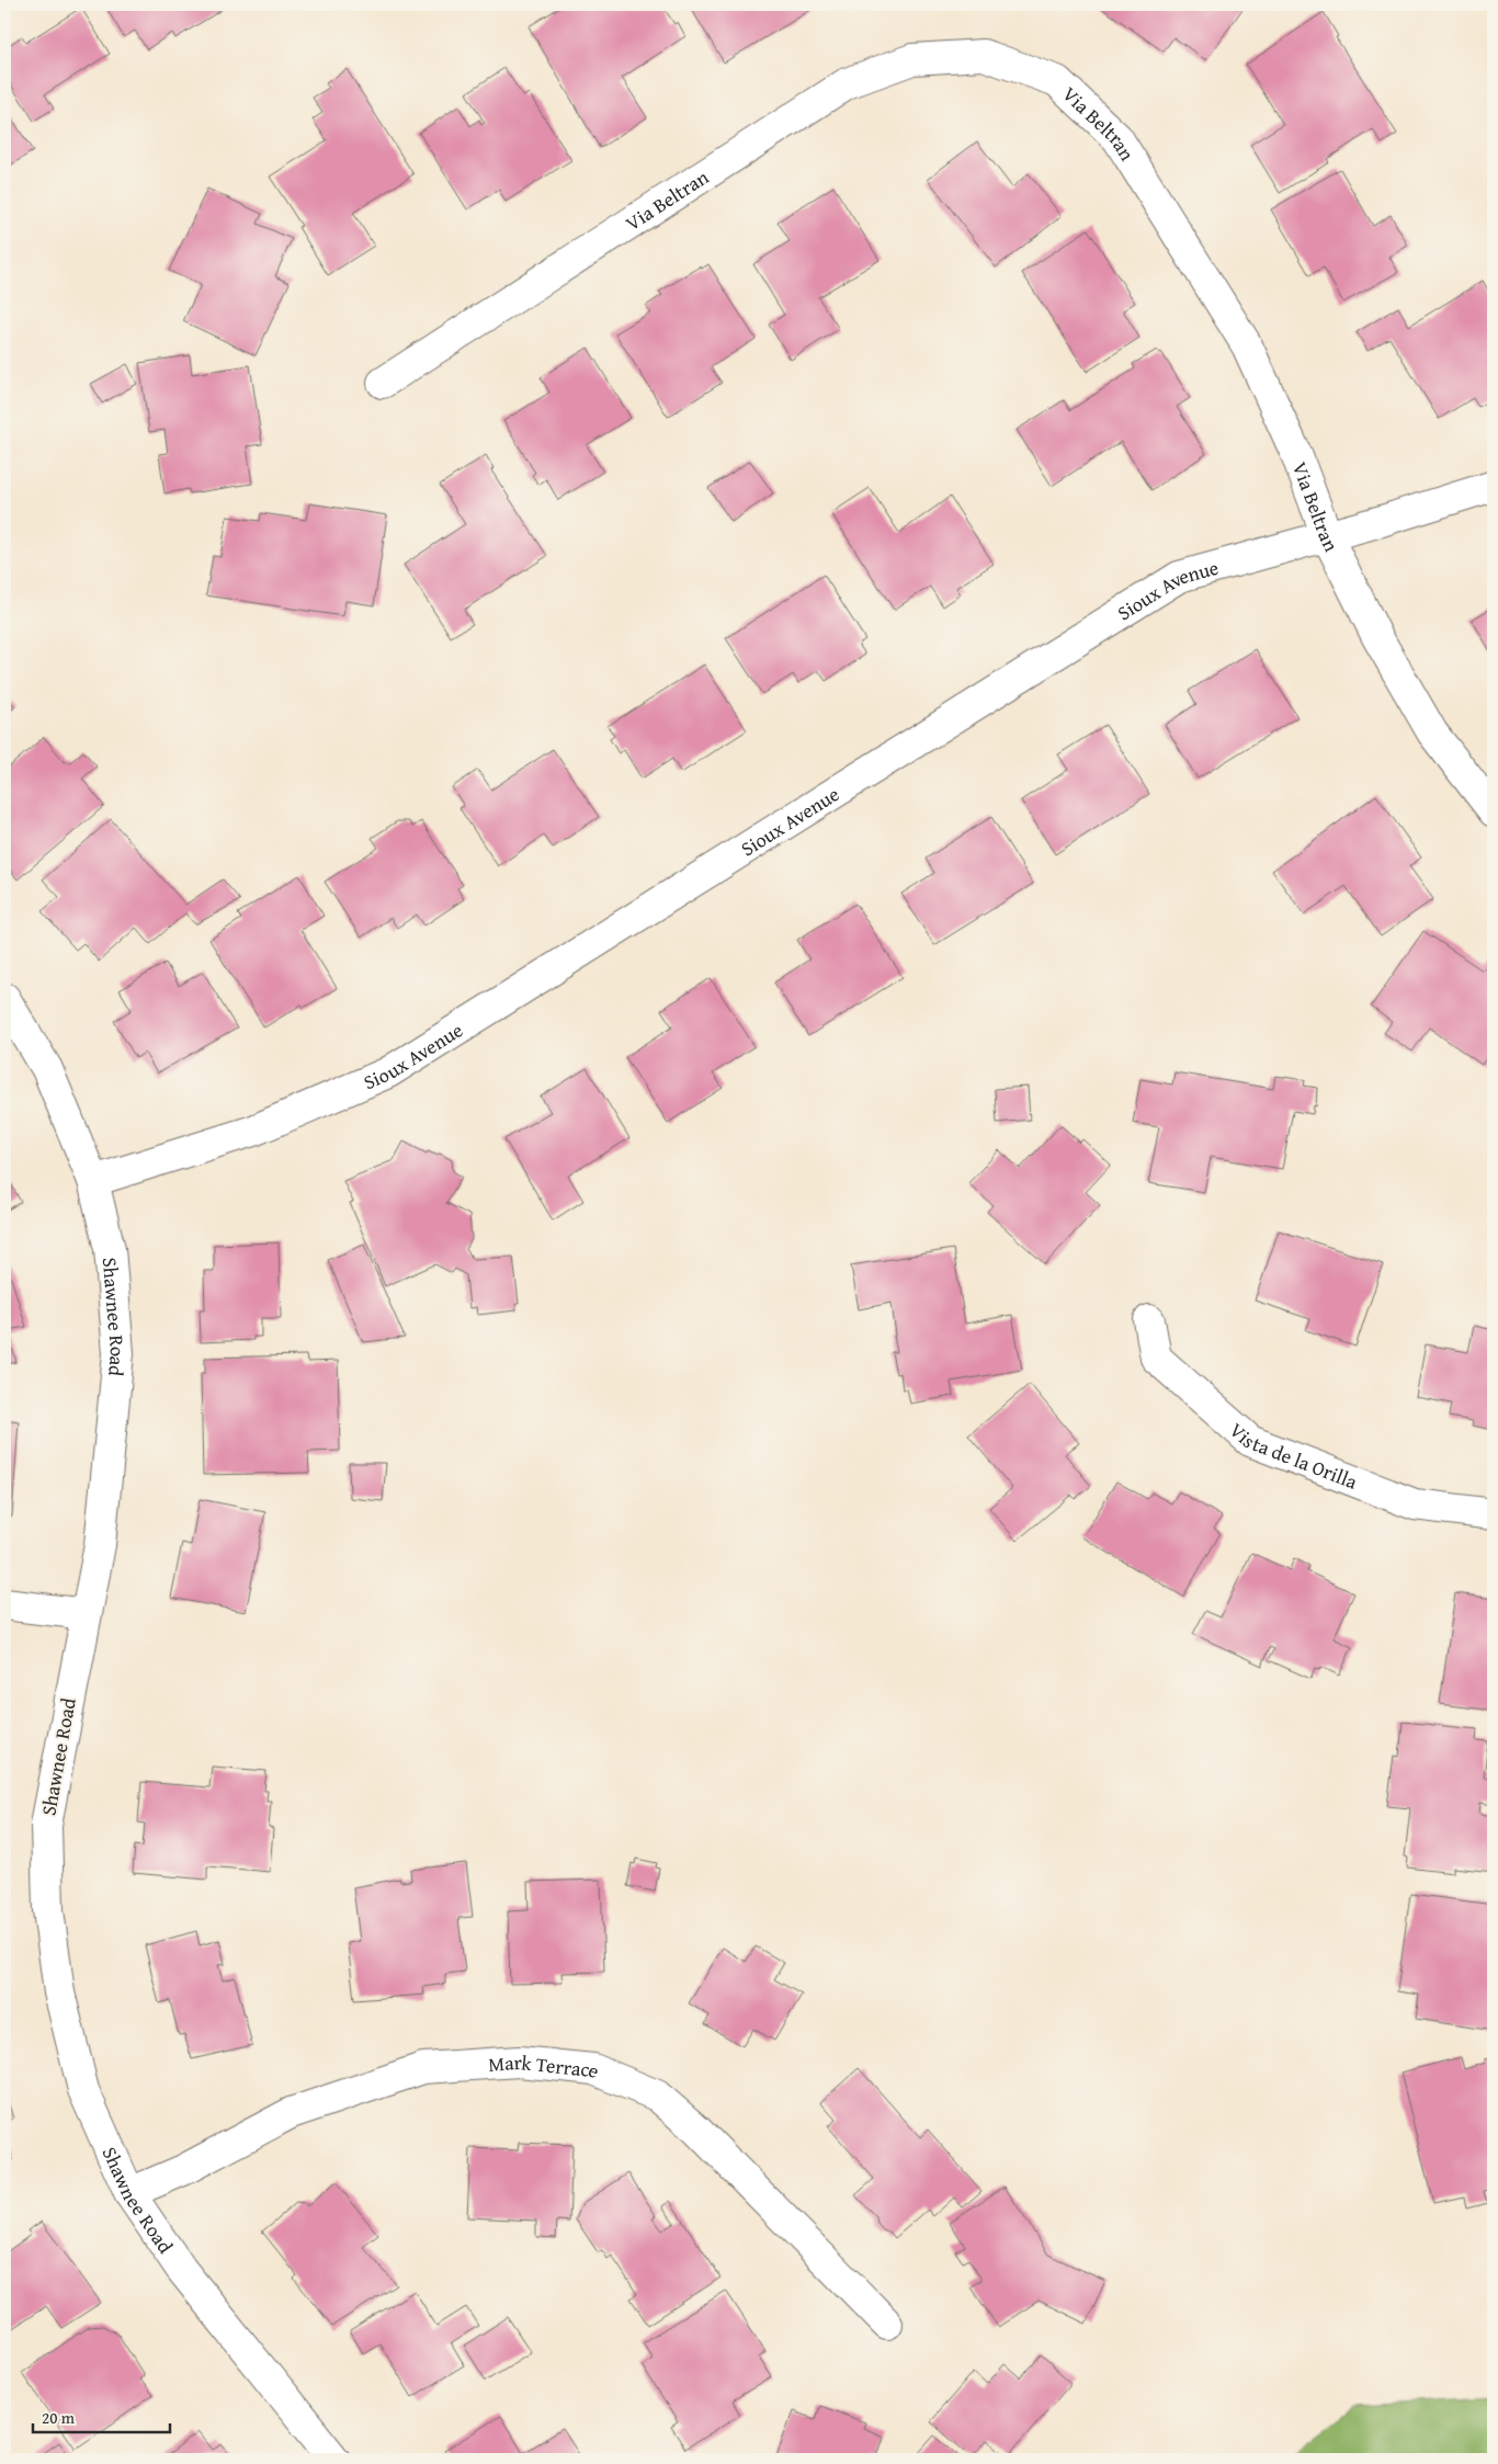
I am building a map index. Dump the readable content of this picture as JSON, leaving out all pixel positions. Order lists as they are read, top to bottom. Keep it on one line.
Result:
{"streets":{"street":["Via Beltran","Sioux Avenue","Shawnee Road","Vista de la Orilla","Mark Terrace"]},"crossings":[["Via Beltran","Sioux Avenue"],["Sioux Avenue","Shawnee Road"],["Shawnee Road","Mark Terrace"]],"scale_bar":"20 m"}
